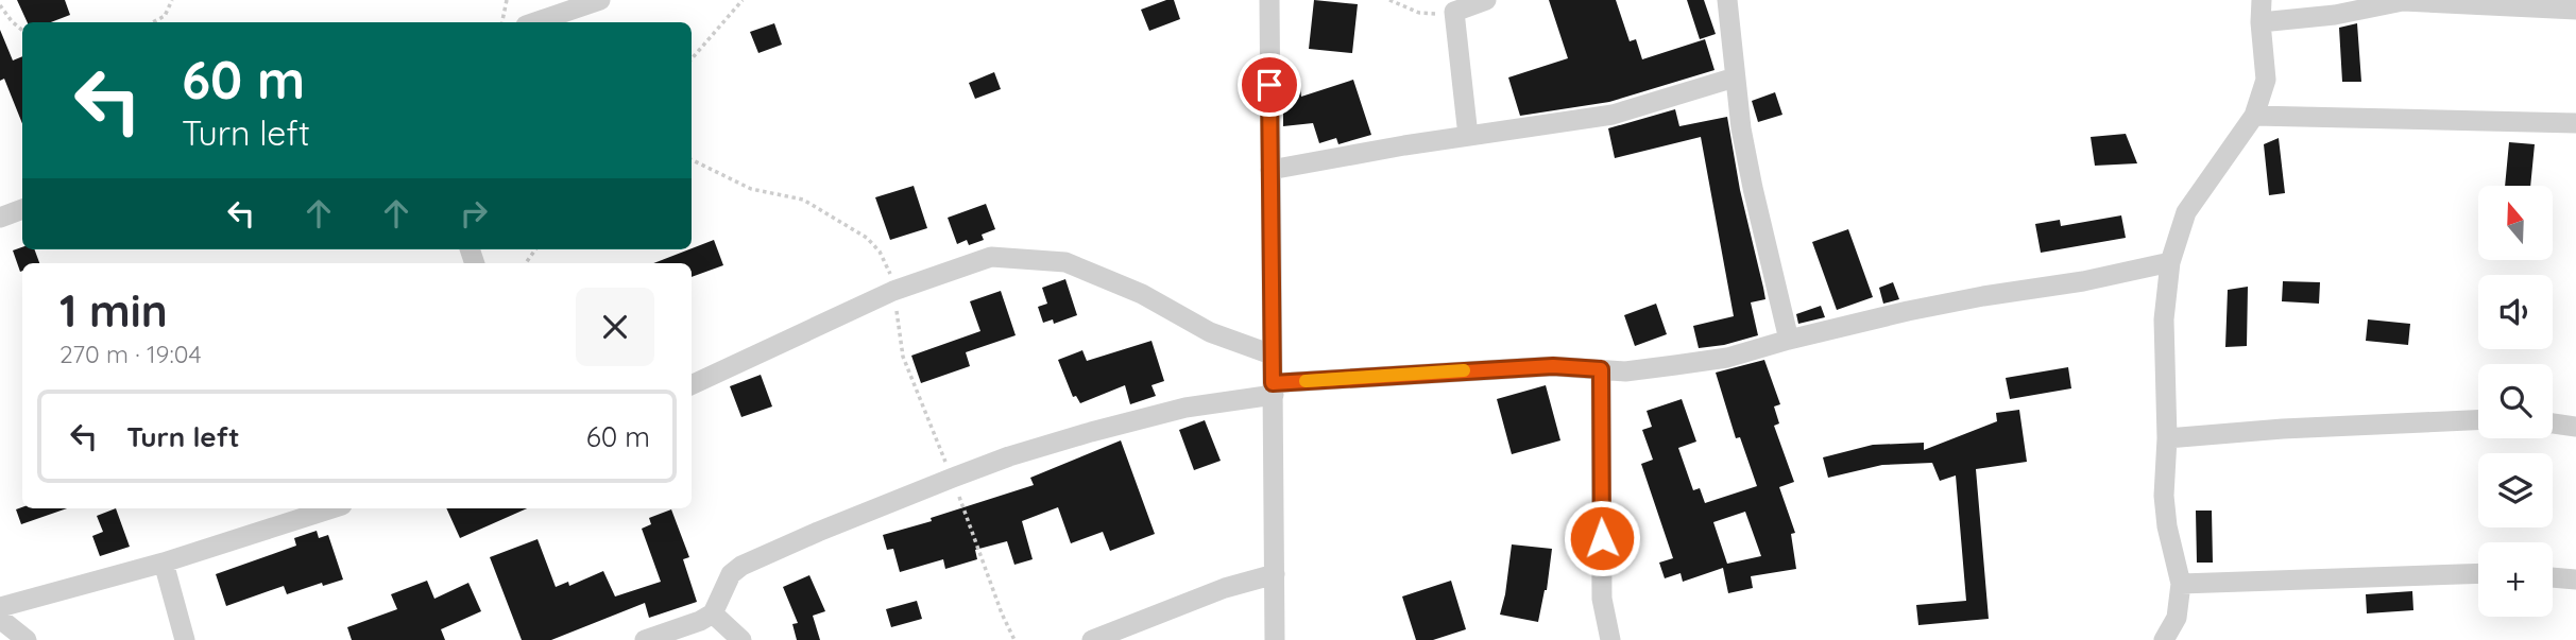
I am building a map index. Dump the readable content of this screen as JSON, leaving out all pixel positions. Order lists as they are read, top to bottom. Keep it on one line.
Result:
{"north":"top","page":{"turn":["60 m","Turn left"],"map_buttons":"+","heading":["1 min","270 m · 19:04"],"list":[{"name":"Turn left","value":"60 m"}]}}
